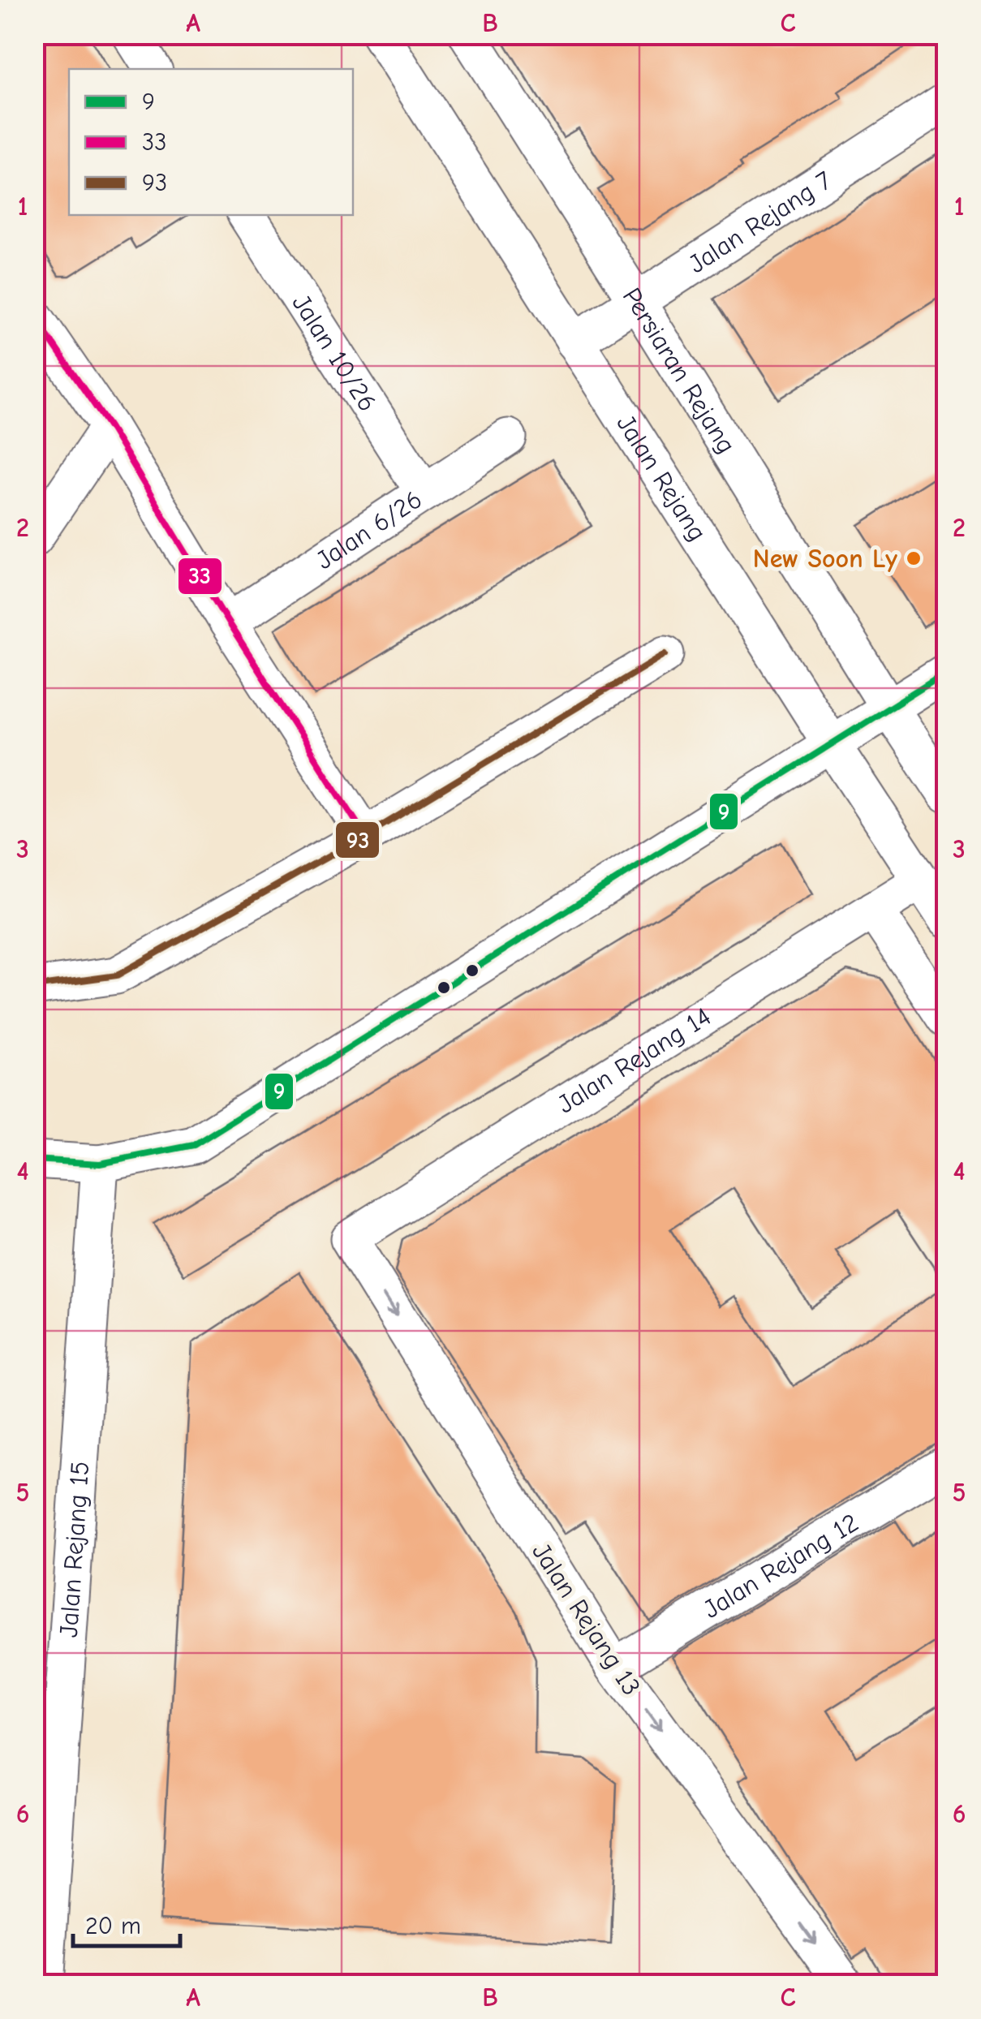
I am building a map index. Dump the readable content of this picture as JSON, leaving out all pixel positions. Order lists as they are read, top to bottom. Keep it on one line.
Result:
{"streets":{"street":["Jalan Rejang 7","Jalan 10/26","Persiaran Rejang","Jalan Rejang","Jalan 6/26","Jalan Rejang 14","Jalan Rejang 15","Jalan Rejang 12","Jalan Rejang 13"]},"crossings":[["Jalan Rejang 7","Persiaran Rejang"],["Jalan Rejang 7","Jalan Rejang"],["Jalan 10/26","Jalan 6/26"],["Jalan Rejang","Jalan Rejang 14"],["Jalan Rejang 14","Jalan Rejang 13"],["Jalan Rejang 12","Jalan Rejang 13"]],"one_way":["Jalan Rejang 13"],"places":["New Soon Ly"],"lines":["transit line 33","transit line 93","transit line 9"],"legend":["9","33","93"],"scale_bar":"20 m","grid":{"columns":["A","B","C"],"rows":["1","2","3","4","5","6"]}}
